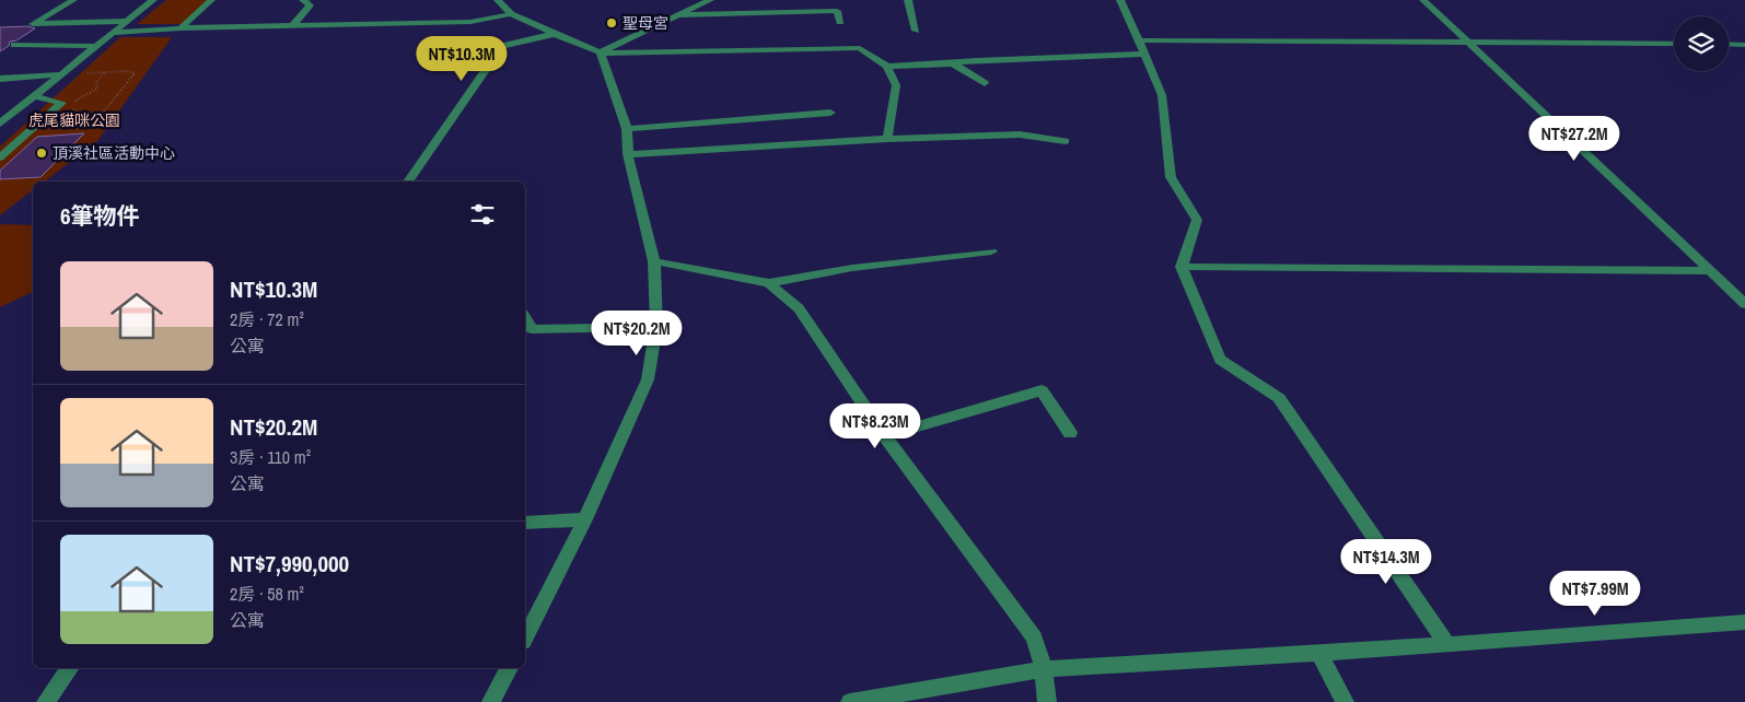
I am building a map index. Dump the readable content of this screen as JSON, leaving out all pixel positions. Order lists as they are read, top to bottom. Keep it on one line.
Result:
{"parks":["虎尾貓咪公園"],"places":["聖母宮","頂溪社區活動中心"],"page":{"price":["NT$10.3M","NT$27.2M","NT$20.2M","NT$8.23M","NT$14.3M","NT$7.99M"],"heading":"6筆物件","list":[{"name":"NT$10.3M","note":"2房 · 72 m² · 公寓"},{"name":"NT$20.2M","note":"3房 · 110 m² · 公寓"},{"name":"NT$7,990,000","note":"2房 · 58 m² · 公寓"}]}}
